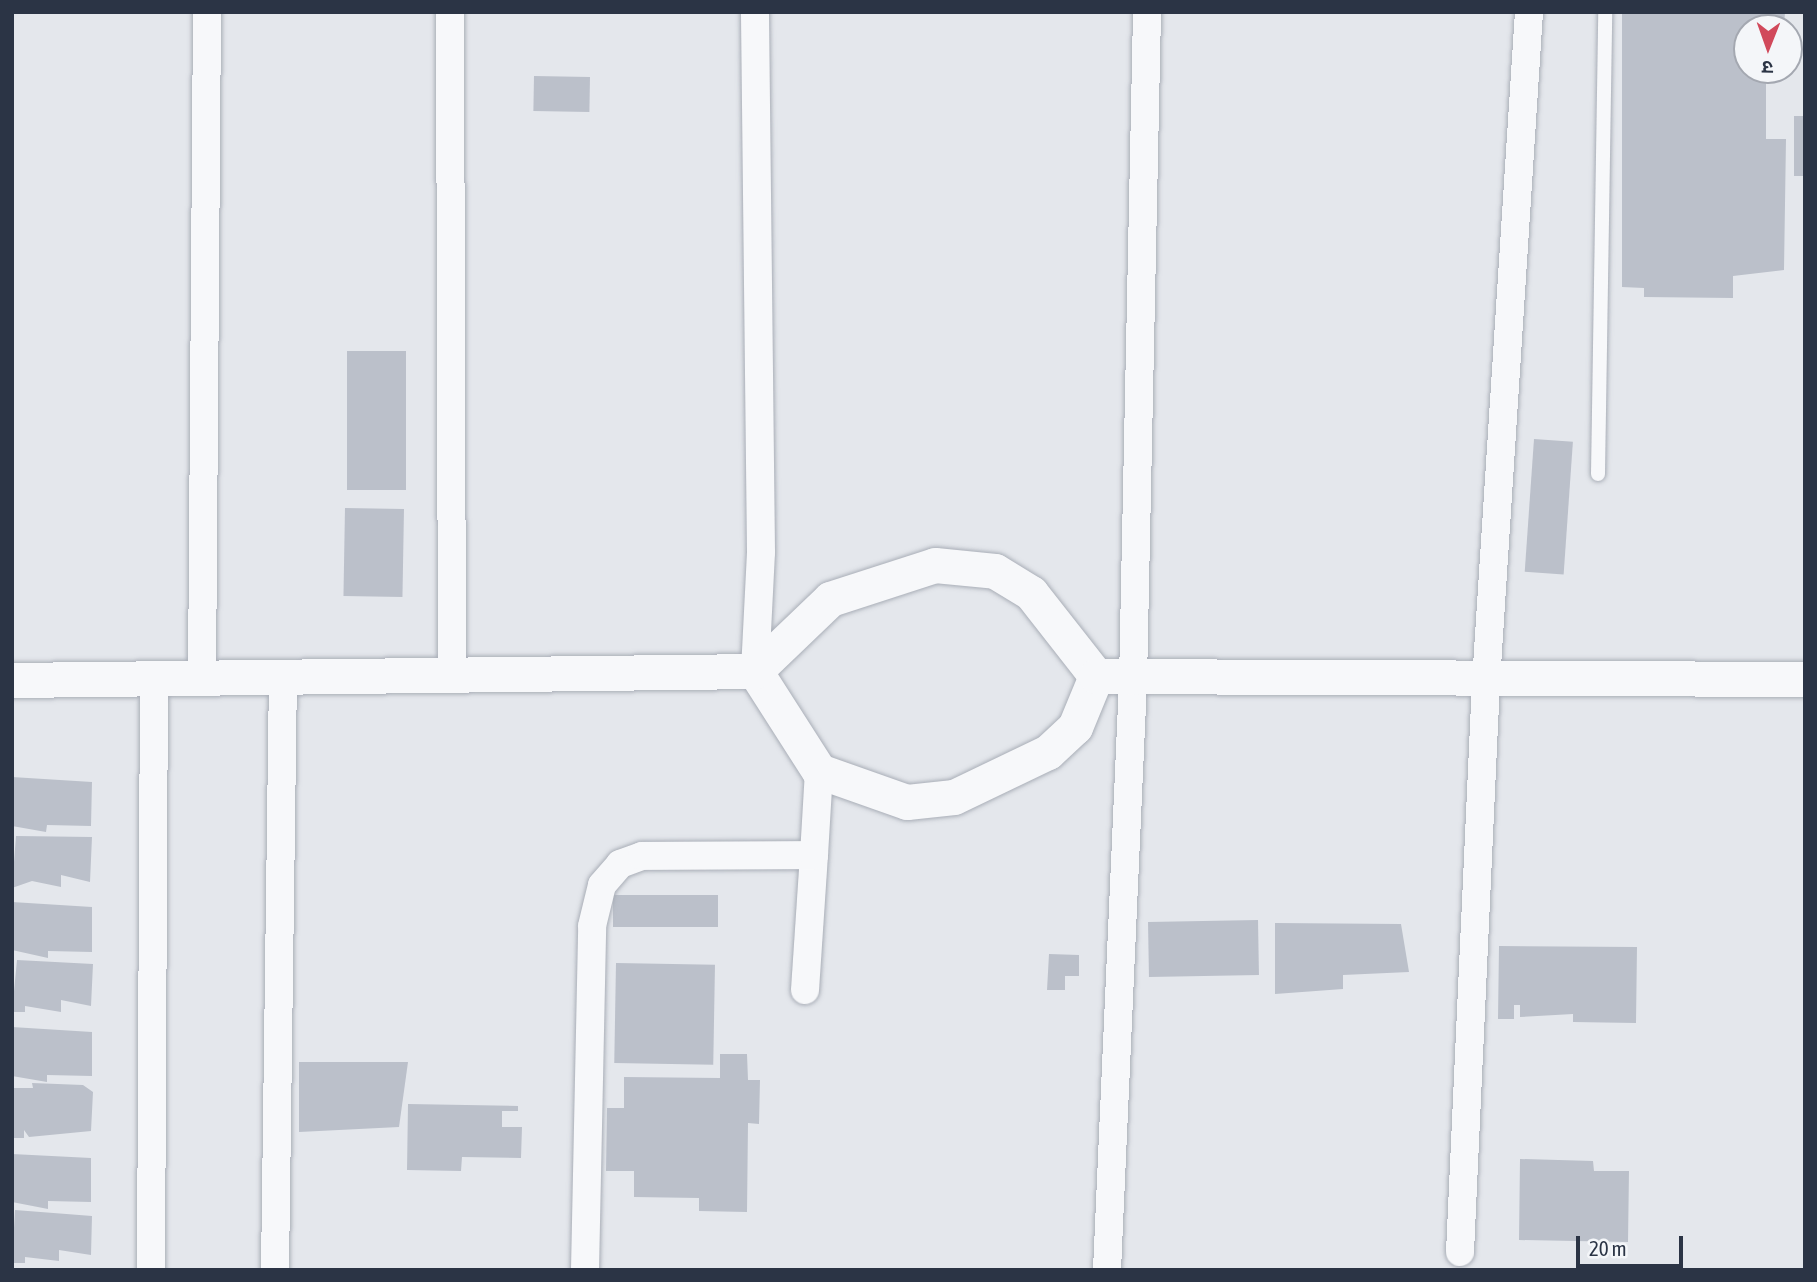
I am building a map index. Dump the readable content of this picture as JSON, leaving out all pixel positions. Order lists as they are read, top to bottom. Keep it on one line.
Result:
{"scale_bar":"20 m","north":"bottom"}
